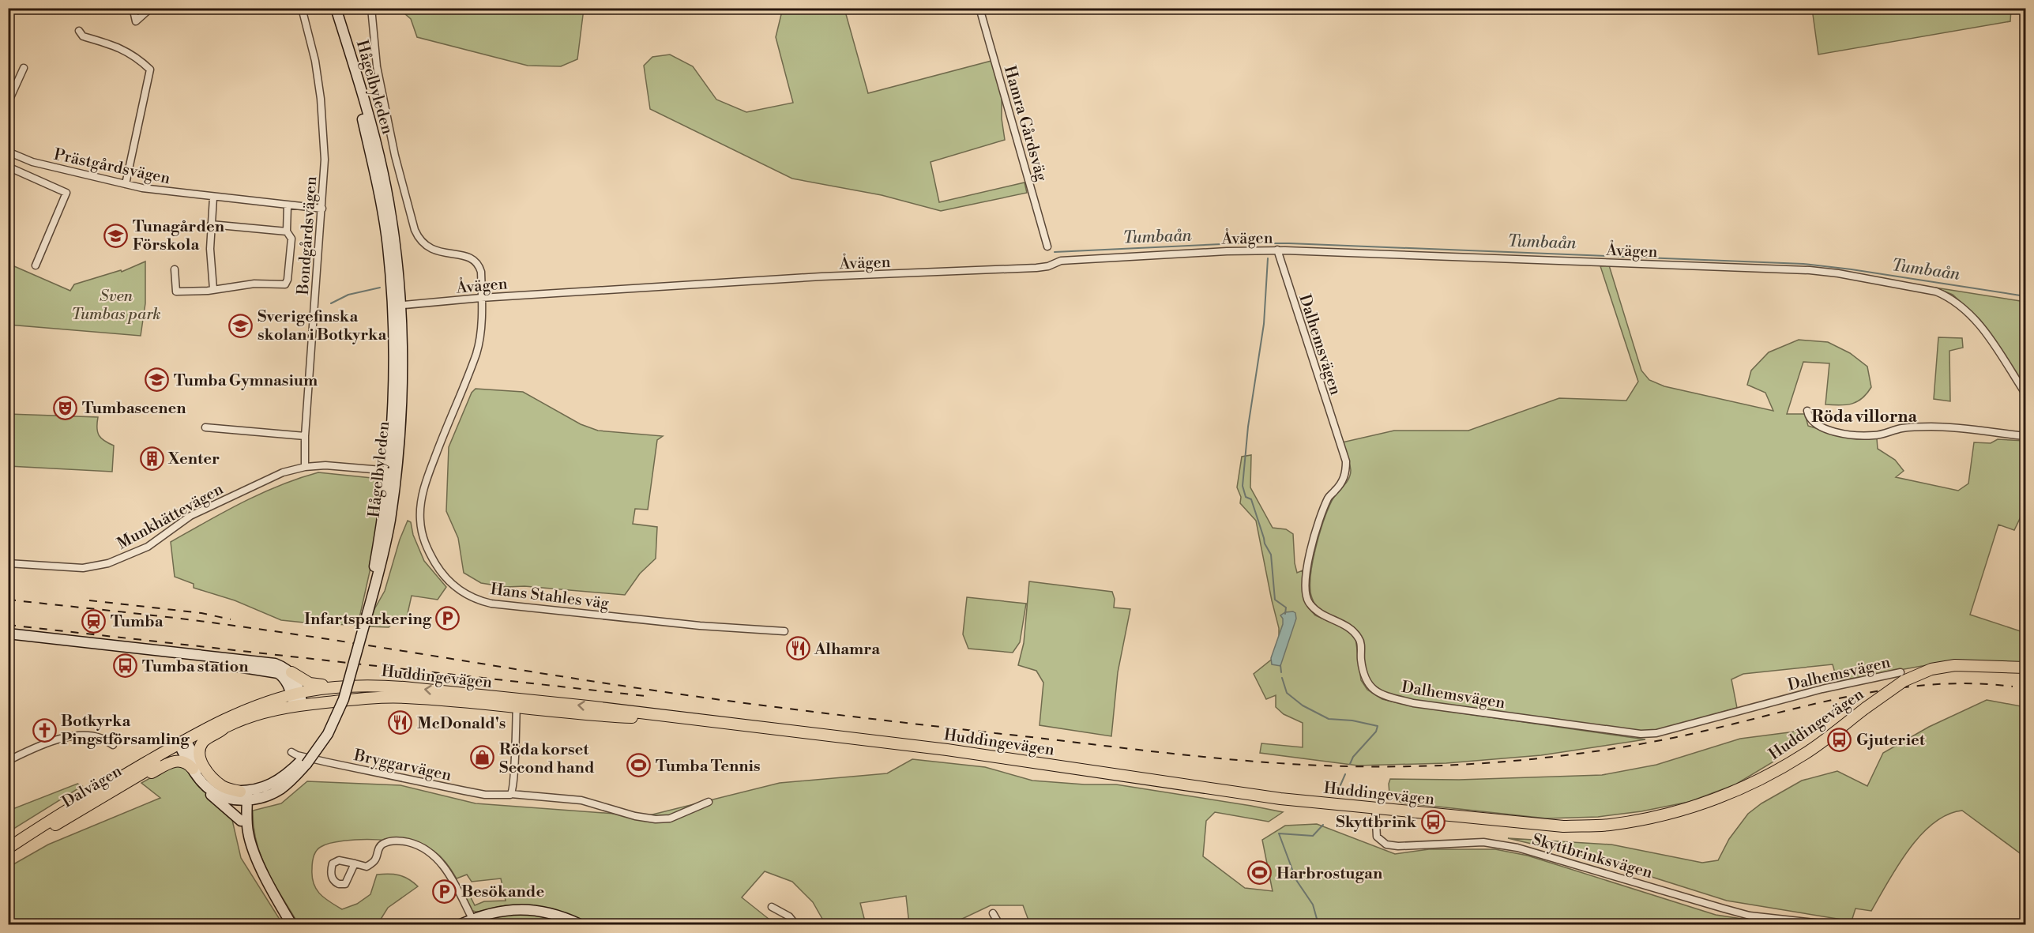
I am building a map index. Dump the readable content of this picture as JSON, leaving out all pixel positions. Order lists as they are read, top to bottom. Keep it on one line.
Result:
{"streets":{"main road":["Hågelbyleden","Huddingevägen","Dalvägen"],"street":["Hamra Gårdsväg","Prästgårdsvägen","Bondgårdsvägen","Åvägen","Dalhemsvägen","Munkhättevägen","Hans Stahles väg","Bryggarvägen","Skyttbrinksvägen"]},"crossings":[["Hågelbyleden","Åvägen"],["Hågelbyleden","Munkhättevägen"],["Prästgårdsvägen","Bondgårdsvägen"],["Bondgårdsvägen","Munkhättevägen"],["Åvägen","Dalhemsvägen"],["Åvägen","Hans Stahles väg"],["Dalhemsvägen","Huddingevägen"],["Huddingevägen","Dalvägen"],["Huddingevägen","Skyttbrinksvägen"]],"districts":["Röda villorna"],"water":["Tumbaån"],"parks":["Sven Tumbas park"],"places":{"school or university":["Tunagården Förskola","Sverigefinska skolan i Botkyrka","Tumba Gymnasium"],"theatre":["Tumbascenen"],"building":["Xenter"],"parking":["Infartsparkering","Besökande"],"station":["Tumba"],"restaurant":["Alhamra","McDonald's"],"bus stop":["Tumba station","Gjuteriet","Skyttbrink"],"church":["Botkyrka Pingstförsamling"],"shop":["Röda korset Second hand"],"sports":["Tumba Tennis","Harbrostugan"]}}
